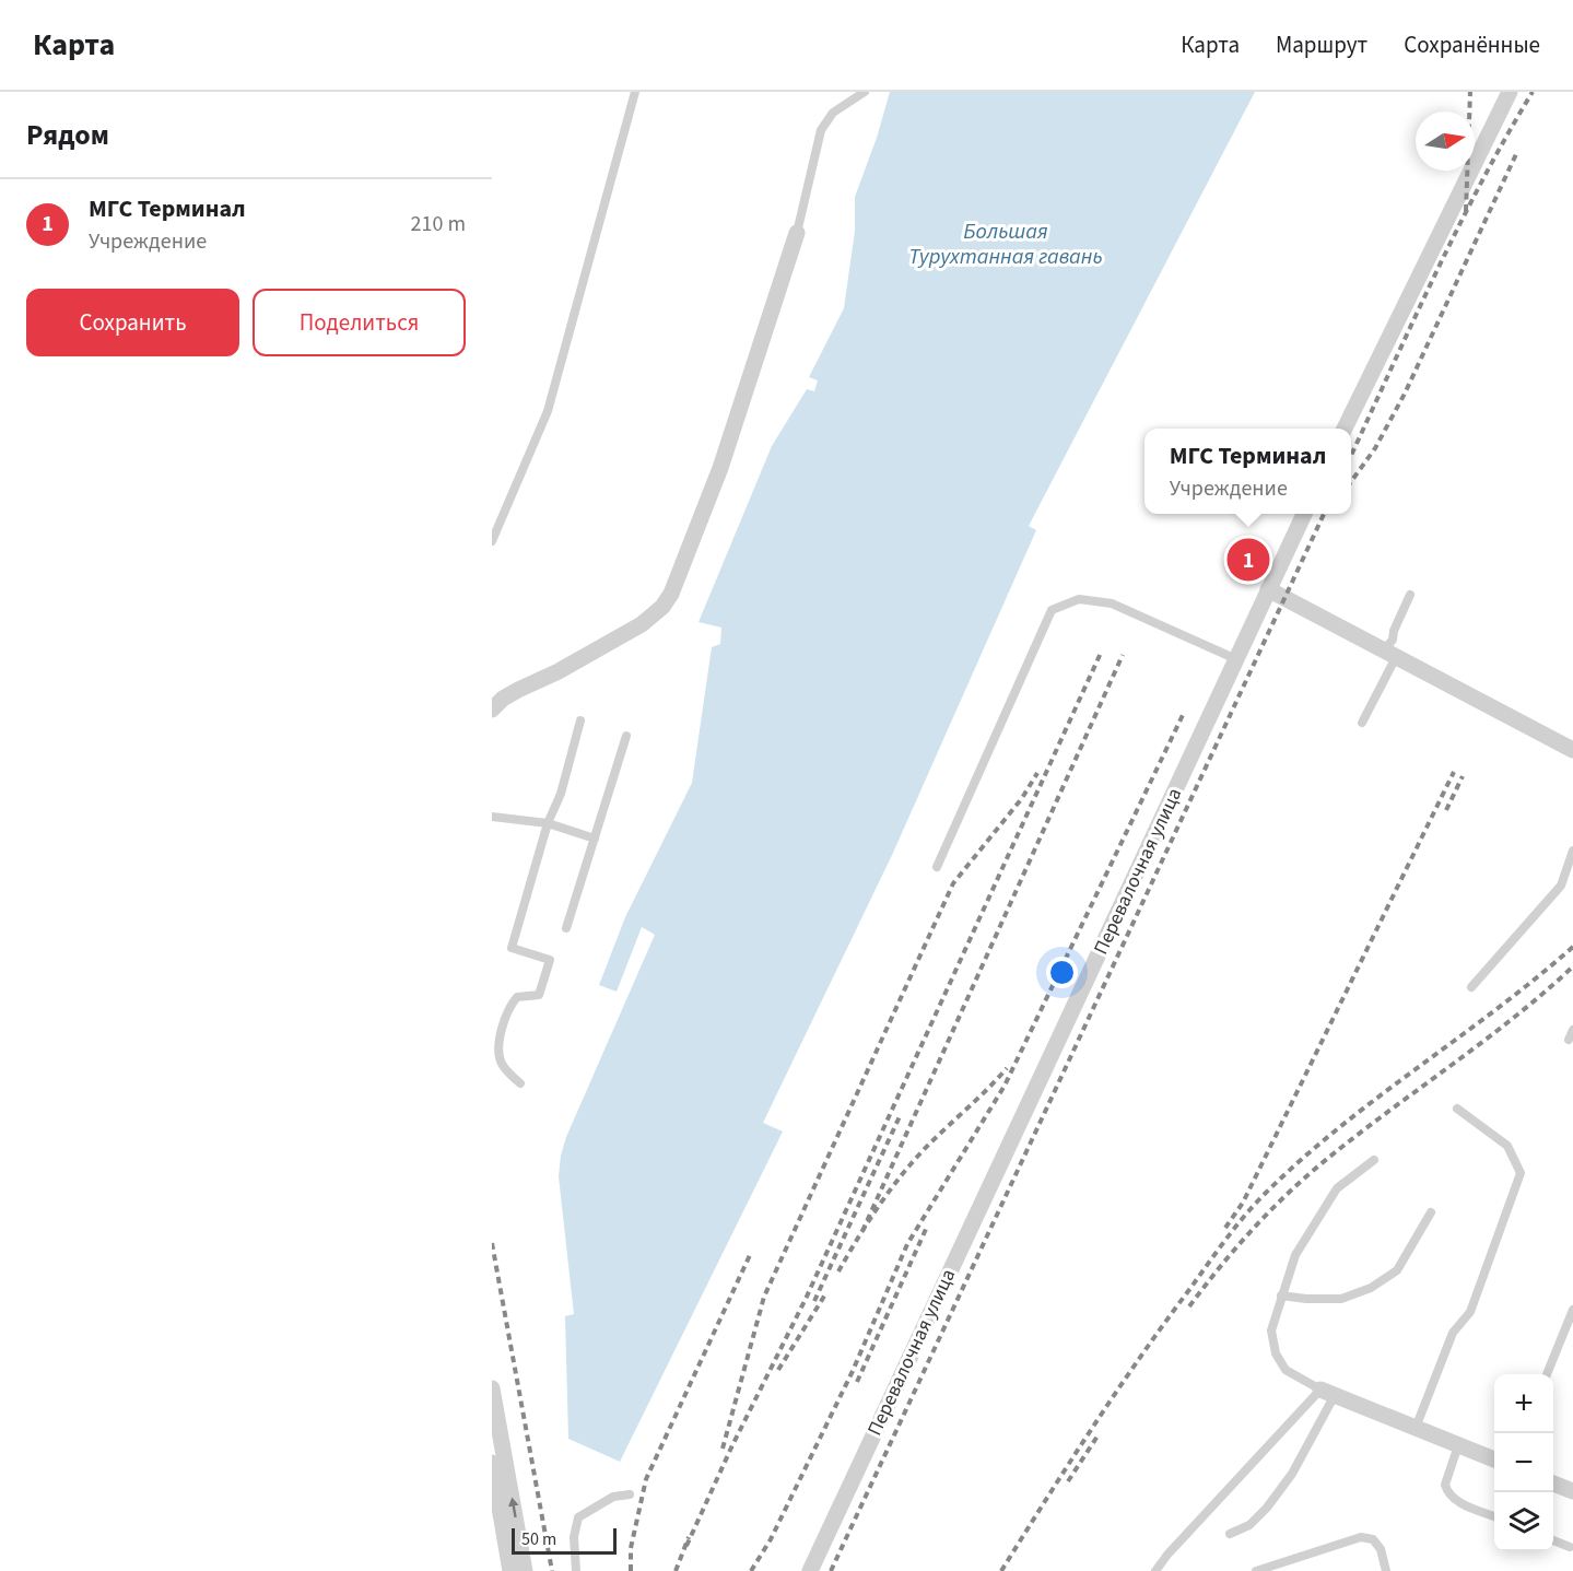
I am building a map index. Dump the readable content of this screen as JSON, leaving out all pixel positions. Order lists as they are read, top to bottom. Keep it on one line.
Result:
{"streets":{"street":["Перевалочная улица"]},"water":["Большая Турухтанная гавань"],"scale_bar":"50 m","north":"right","page":{"header":"Карта","nav":["Карта","Маршрут","Сохранённые"],"heading":"Рядом","list":[{"mark":"1","name":"МГС Терминал","note":"Учреждение","value":"210 m"}],"buttons":["Сохранить","Поделиться"],"popup":["МГС Терминал","Учреждение"],"pins":"1","map_buttons":["+","−"],"scale":"50 m"}}
